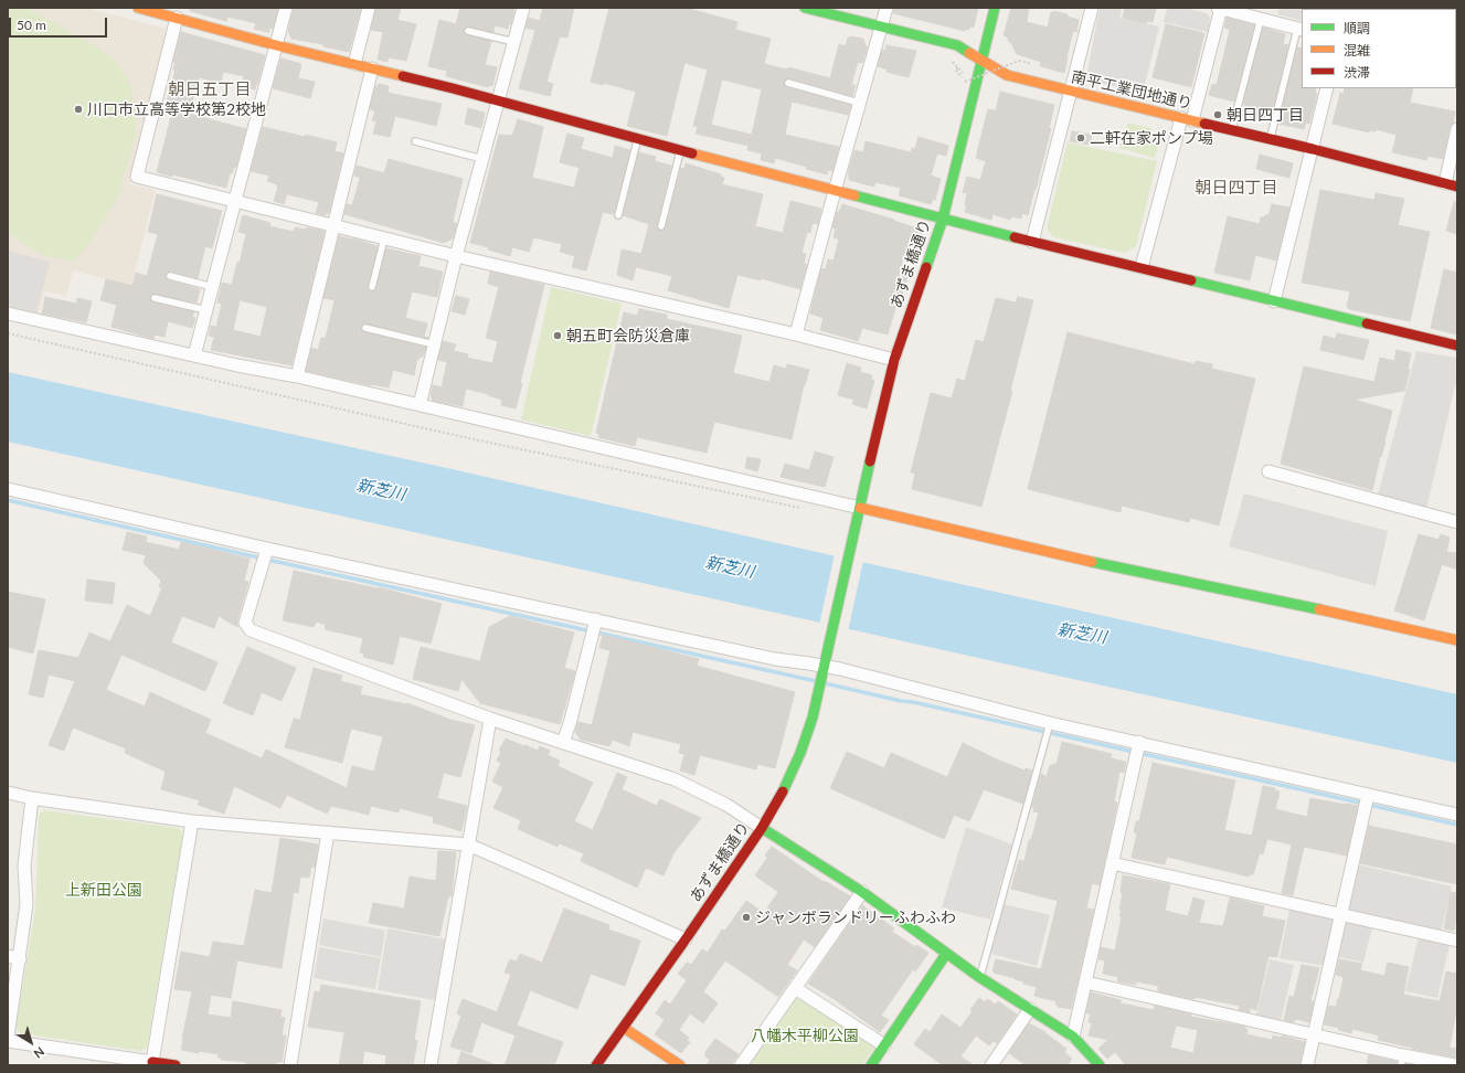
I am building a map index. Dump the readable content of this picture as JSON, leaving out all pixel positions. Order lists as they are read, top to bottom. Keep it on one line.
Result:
{"streets":{"street":["南平工業団地通り","あずま橋通り"]},"crossings":[["南平工業団地通り","あずま橋通り"]],"districts":["朝日五丁目","朝日四丁目"],"water":["新芝川"],"parks":["上新田公園","八幡木平柳公園"],"places":["川口市立高等学校第2校地","朝日四丁目","二軒在家ポンプ場","朝五町会防災倉庫","ジャンボランドリーふわふわ"],"legend":["順調","混雑","渋滞"],"scale_bar":"50 m","north":"bottom right"}
